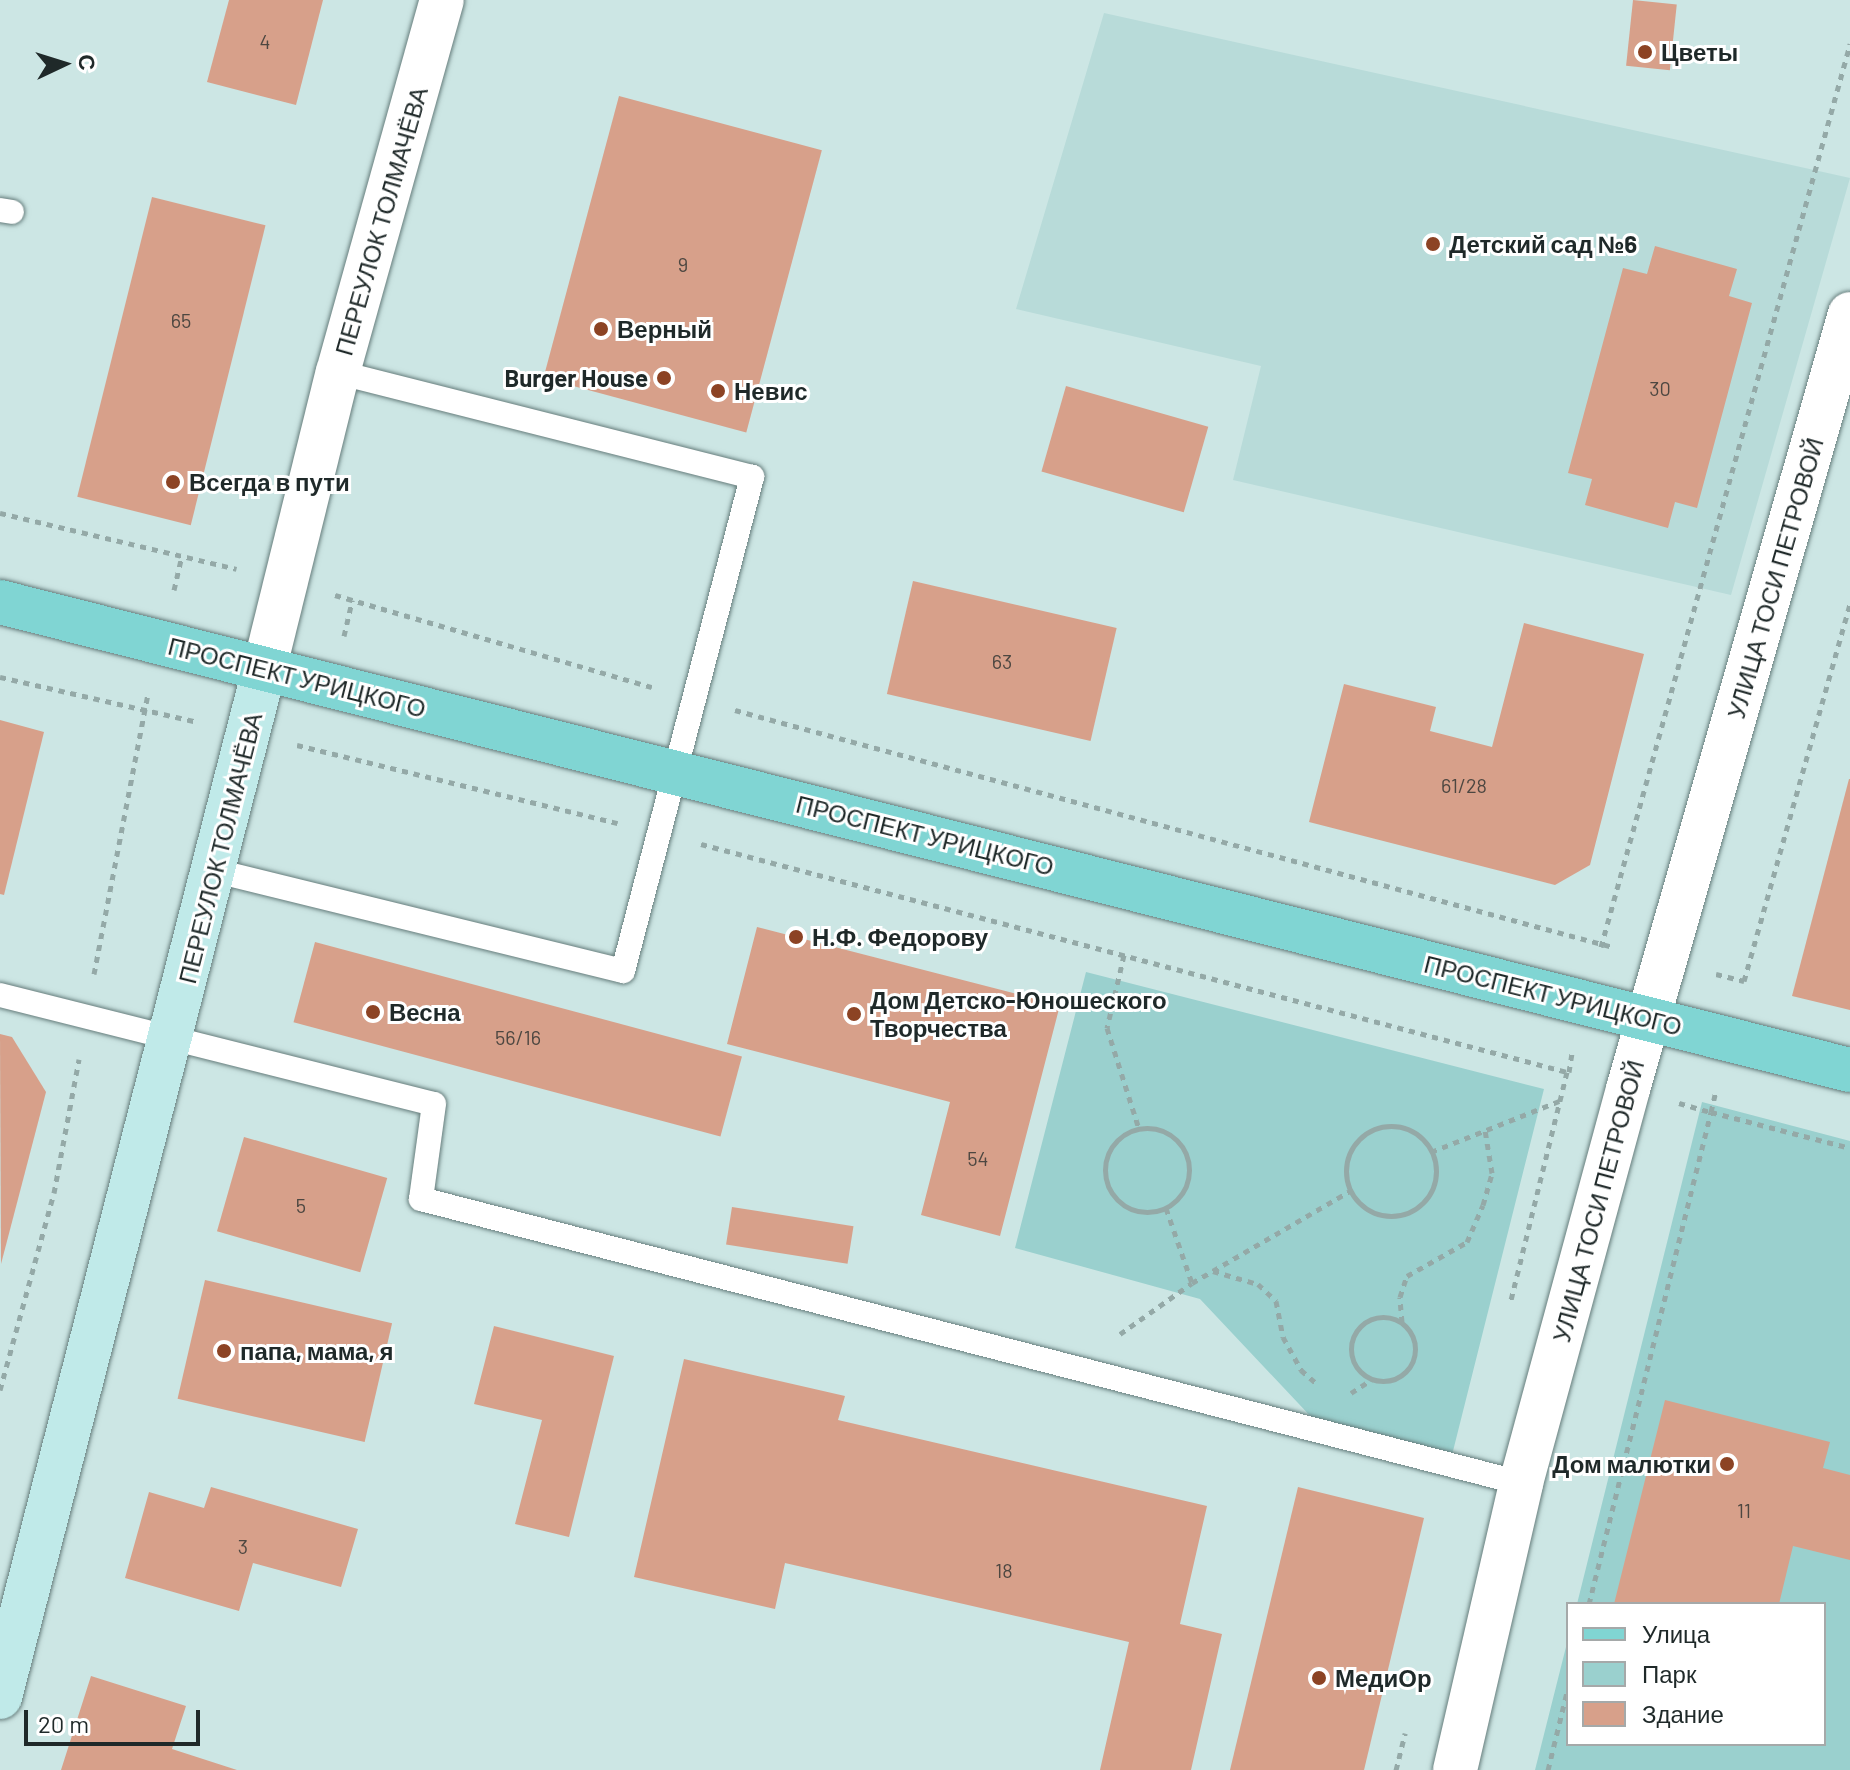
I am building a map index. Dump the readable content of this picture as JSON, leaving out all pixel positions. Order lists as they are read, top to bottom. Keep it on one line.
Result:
{"streets":{"main road":["ПЕРЕУЛОК ТОЛМАЧЁВА","ПРОСПЕКТ УРИЦКОГО"],"street":["УЛИЦА ТОСИ ПЕТРОВОЙ"]},"crossings":[["ПЕРЕУЛОК ТОЛМАЧЁВА","ПРОСПЕКТ УРИЦКОГО"],["УЛИЦА ТОСИ ПЕТРОВОЙ","ПРОСПЕКТ УРИЦКОГО"]],"places":["Цветы","Детский сад №6","Верный","Burger House","Невис","Всегда в пути","Н.Ф. Федорову","Весна","Дом Детско-Юношеского Творчества","папа, мама, я","Дом малютки","МедиОр"],"house_numbers":["4","9","65","30","63","61/28","56/16","54","5","11","3","18"],"legend":["Улица","Парк","Здание"],"scale_bar":"20 m","north":"right"}
